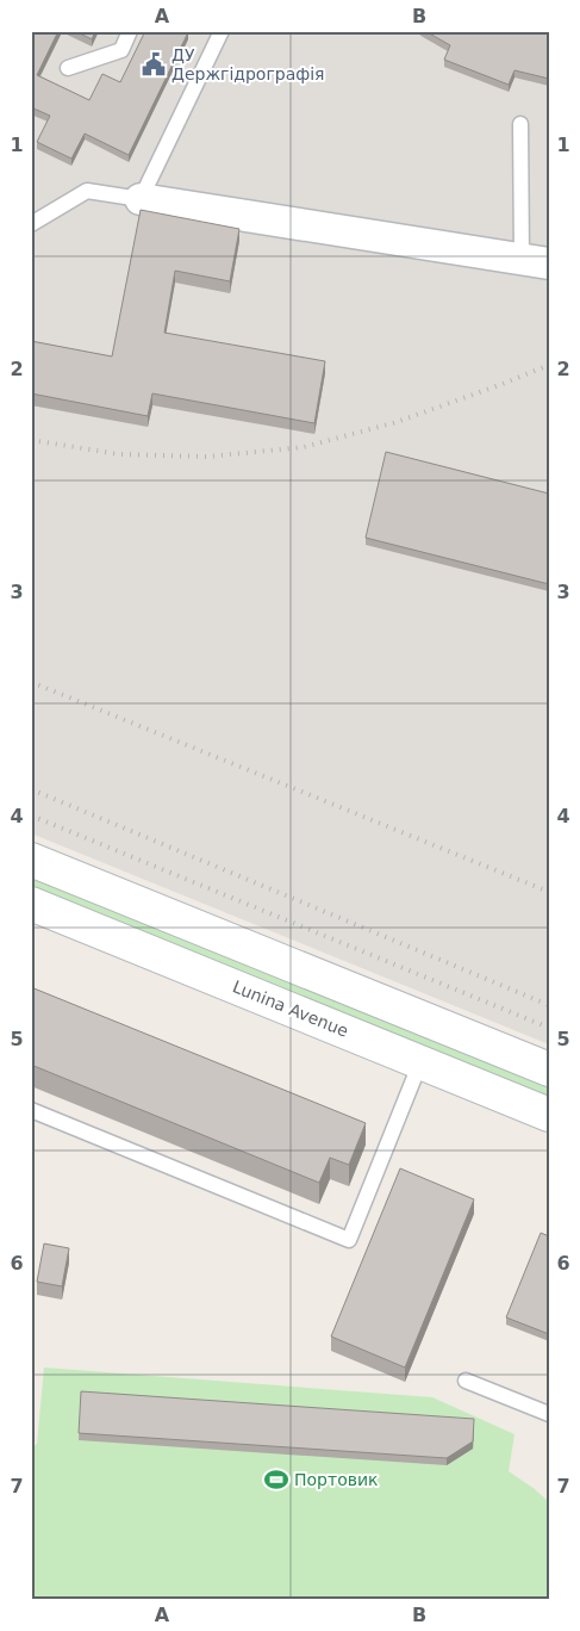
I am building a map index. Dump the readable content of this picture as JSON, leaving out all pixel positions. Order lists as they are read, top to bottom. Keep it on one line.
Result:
{"streets":{"main road":["Lunina Avenue"]},"places":{"public building":["ДУ Держгідрографія"],"sports":["Портовик"]},"grid":{"columns":["A","B"],"rows":["1","2","3","4","5","6","7"]}}
